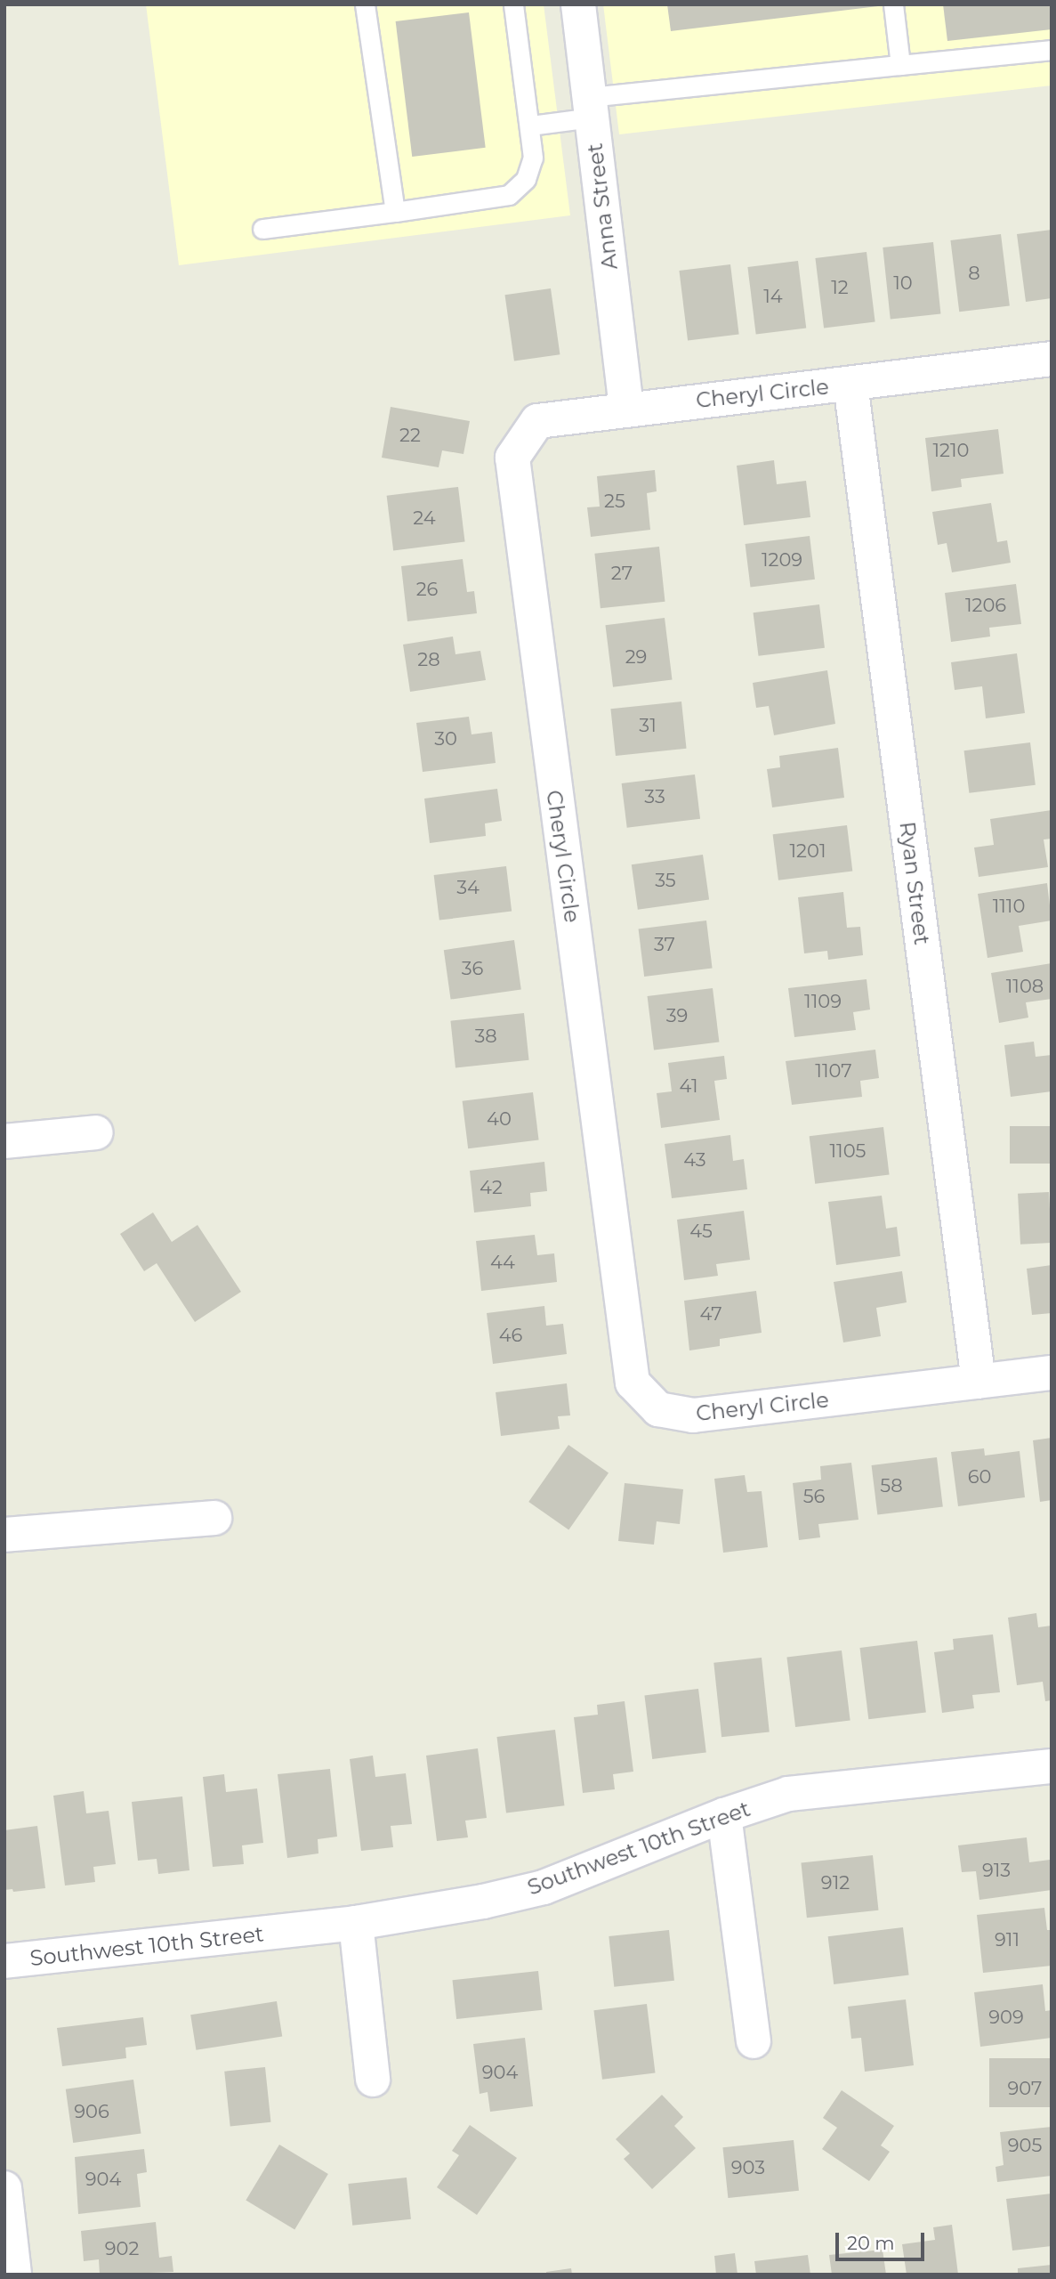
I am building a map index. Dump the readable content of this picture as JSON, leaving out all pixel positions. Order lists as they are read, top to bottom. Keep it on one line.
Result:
{"streets":{"street":["Anna Street","Cheryl Circle","Ryan Street","Southwest 10th Street"]},"crossings":[["Anna Street","Cheryl Circle"],["Cheryl Circle","Ryan Street"]],"house_numbers":["8","10","12","14","22","1210","25","24","1209","27","26","1206","29","28","31","30","33","1201","35","34","1110","37","36","1108","1109","39","38","1107","41","40","1105","43","42","45","44","47","46","60","58","56","913","912","911","909","904","907","906","905","903","904","902"],"scale_bar":"20 m"}
